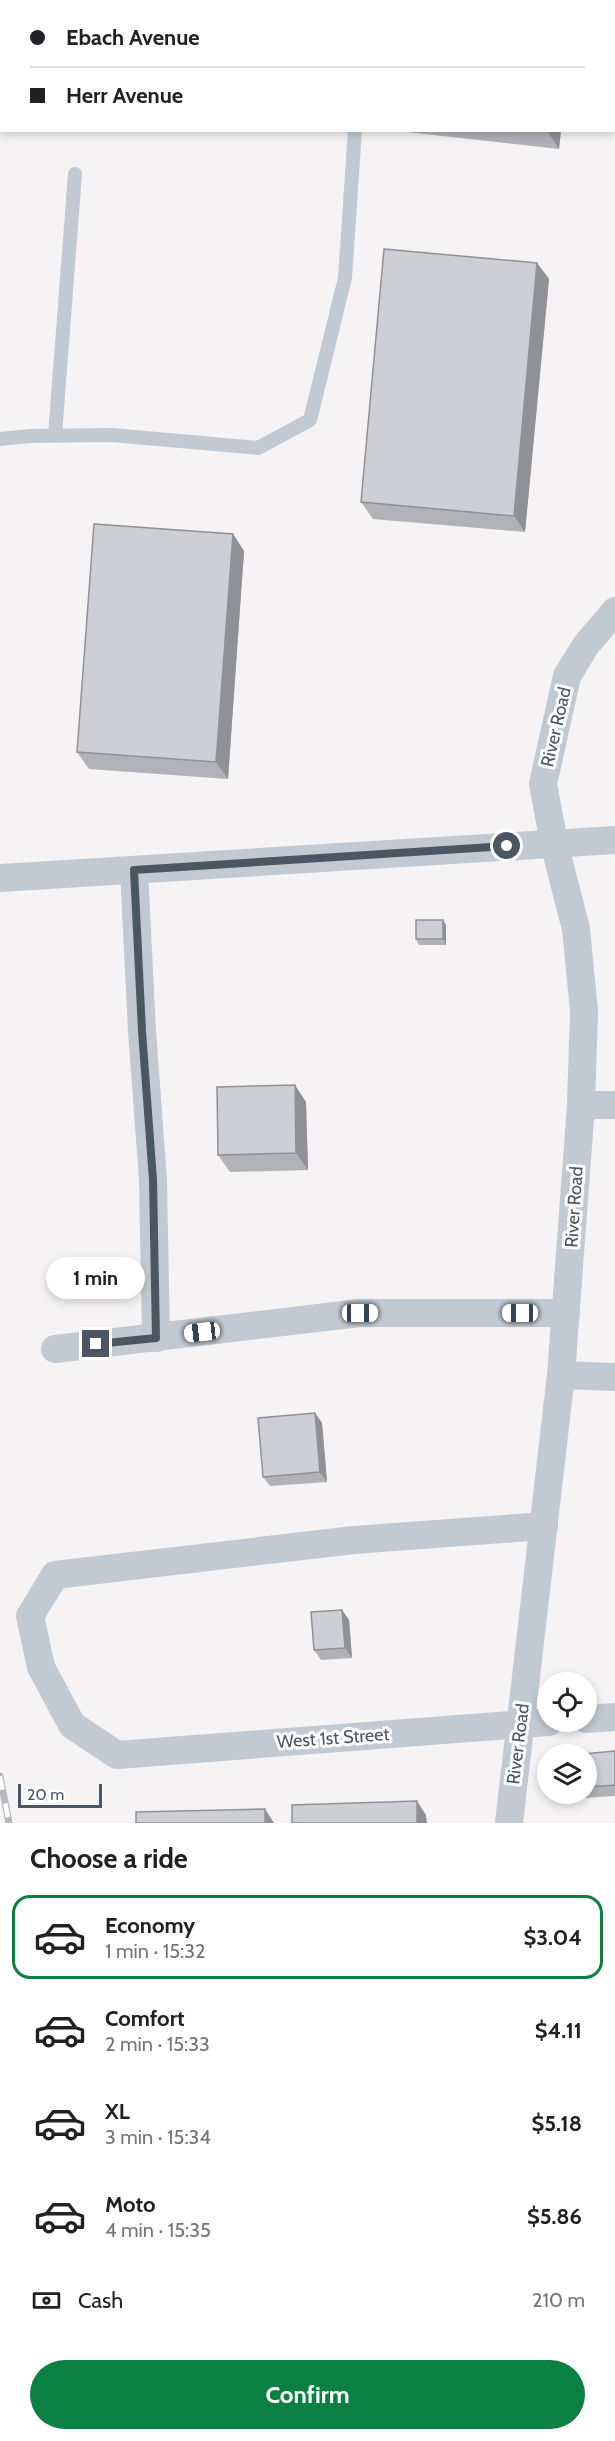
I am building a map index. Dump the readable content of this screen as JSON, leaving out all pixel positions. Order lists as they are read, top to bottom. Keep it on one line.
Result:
{"streets":{"street":["River Road","West 1st Street"]},"crossings":[["River Road","West 1st Street"]],"scale_bar":"20 m","page":{"banner":["Ebach Avenue","Herr Avenue"],"bubble":"1 min","scale":"20 m","heading":"Choose a ride","list":[{"name":"Economy","note":"1 min · 15:32","value":"$3.04"},{"name":"Comfort","note":"2 min · 15:33","value":"$4.11"},{"name":"XL","note":"3 min · 15:34","value":"$5.18"},{"name":"Moto","note":"4 min · 15:35","value":"$5.86"}],"pay":["Cash","210 m"],"buttons":"Confirm"}}
